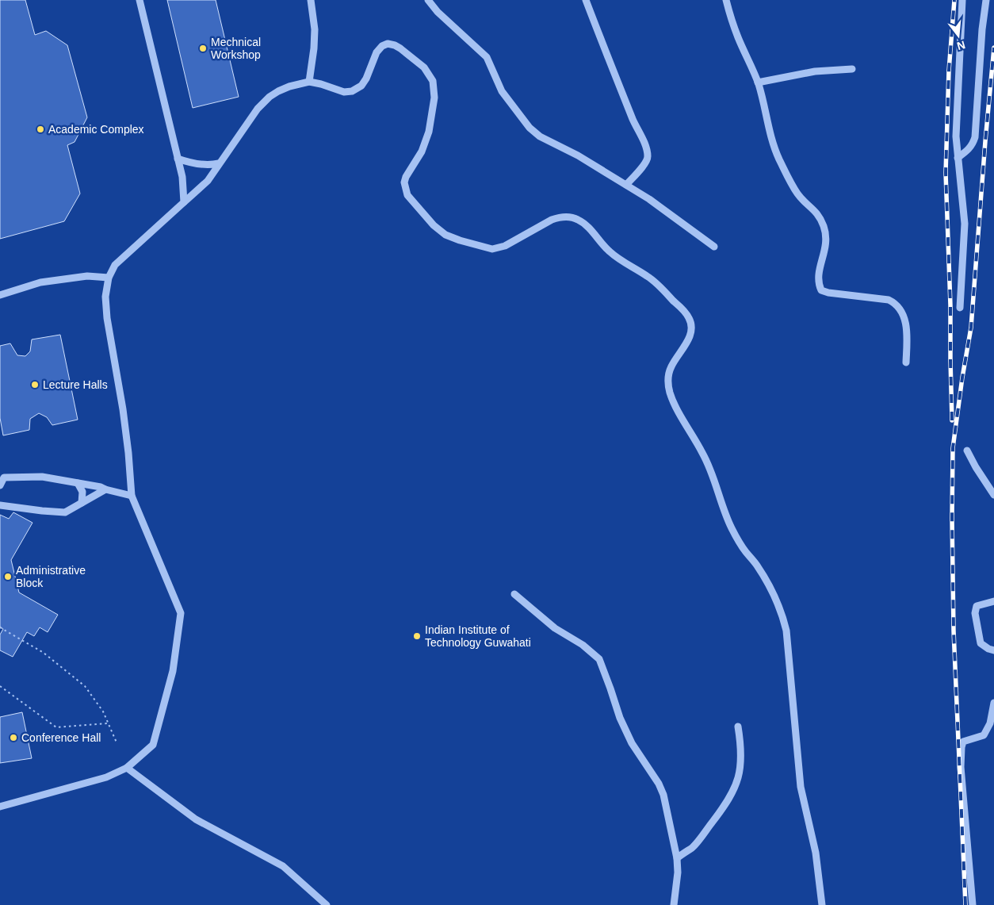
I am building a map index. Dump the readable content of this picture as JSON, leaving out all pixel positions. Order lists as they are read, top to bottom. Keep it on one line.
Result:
{"places":["Mechnical Workshop","Academic Complex","Lecture Halls","Administrative Block","Indian Institute of Technology Guwahati","Conference Hall"],"north":"bottom"}
